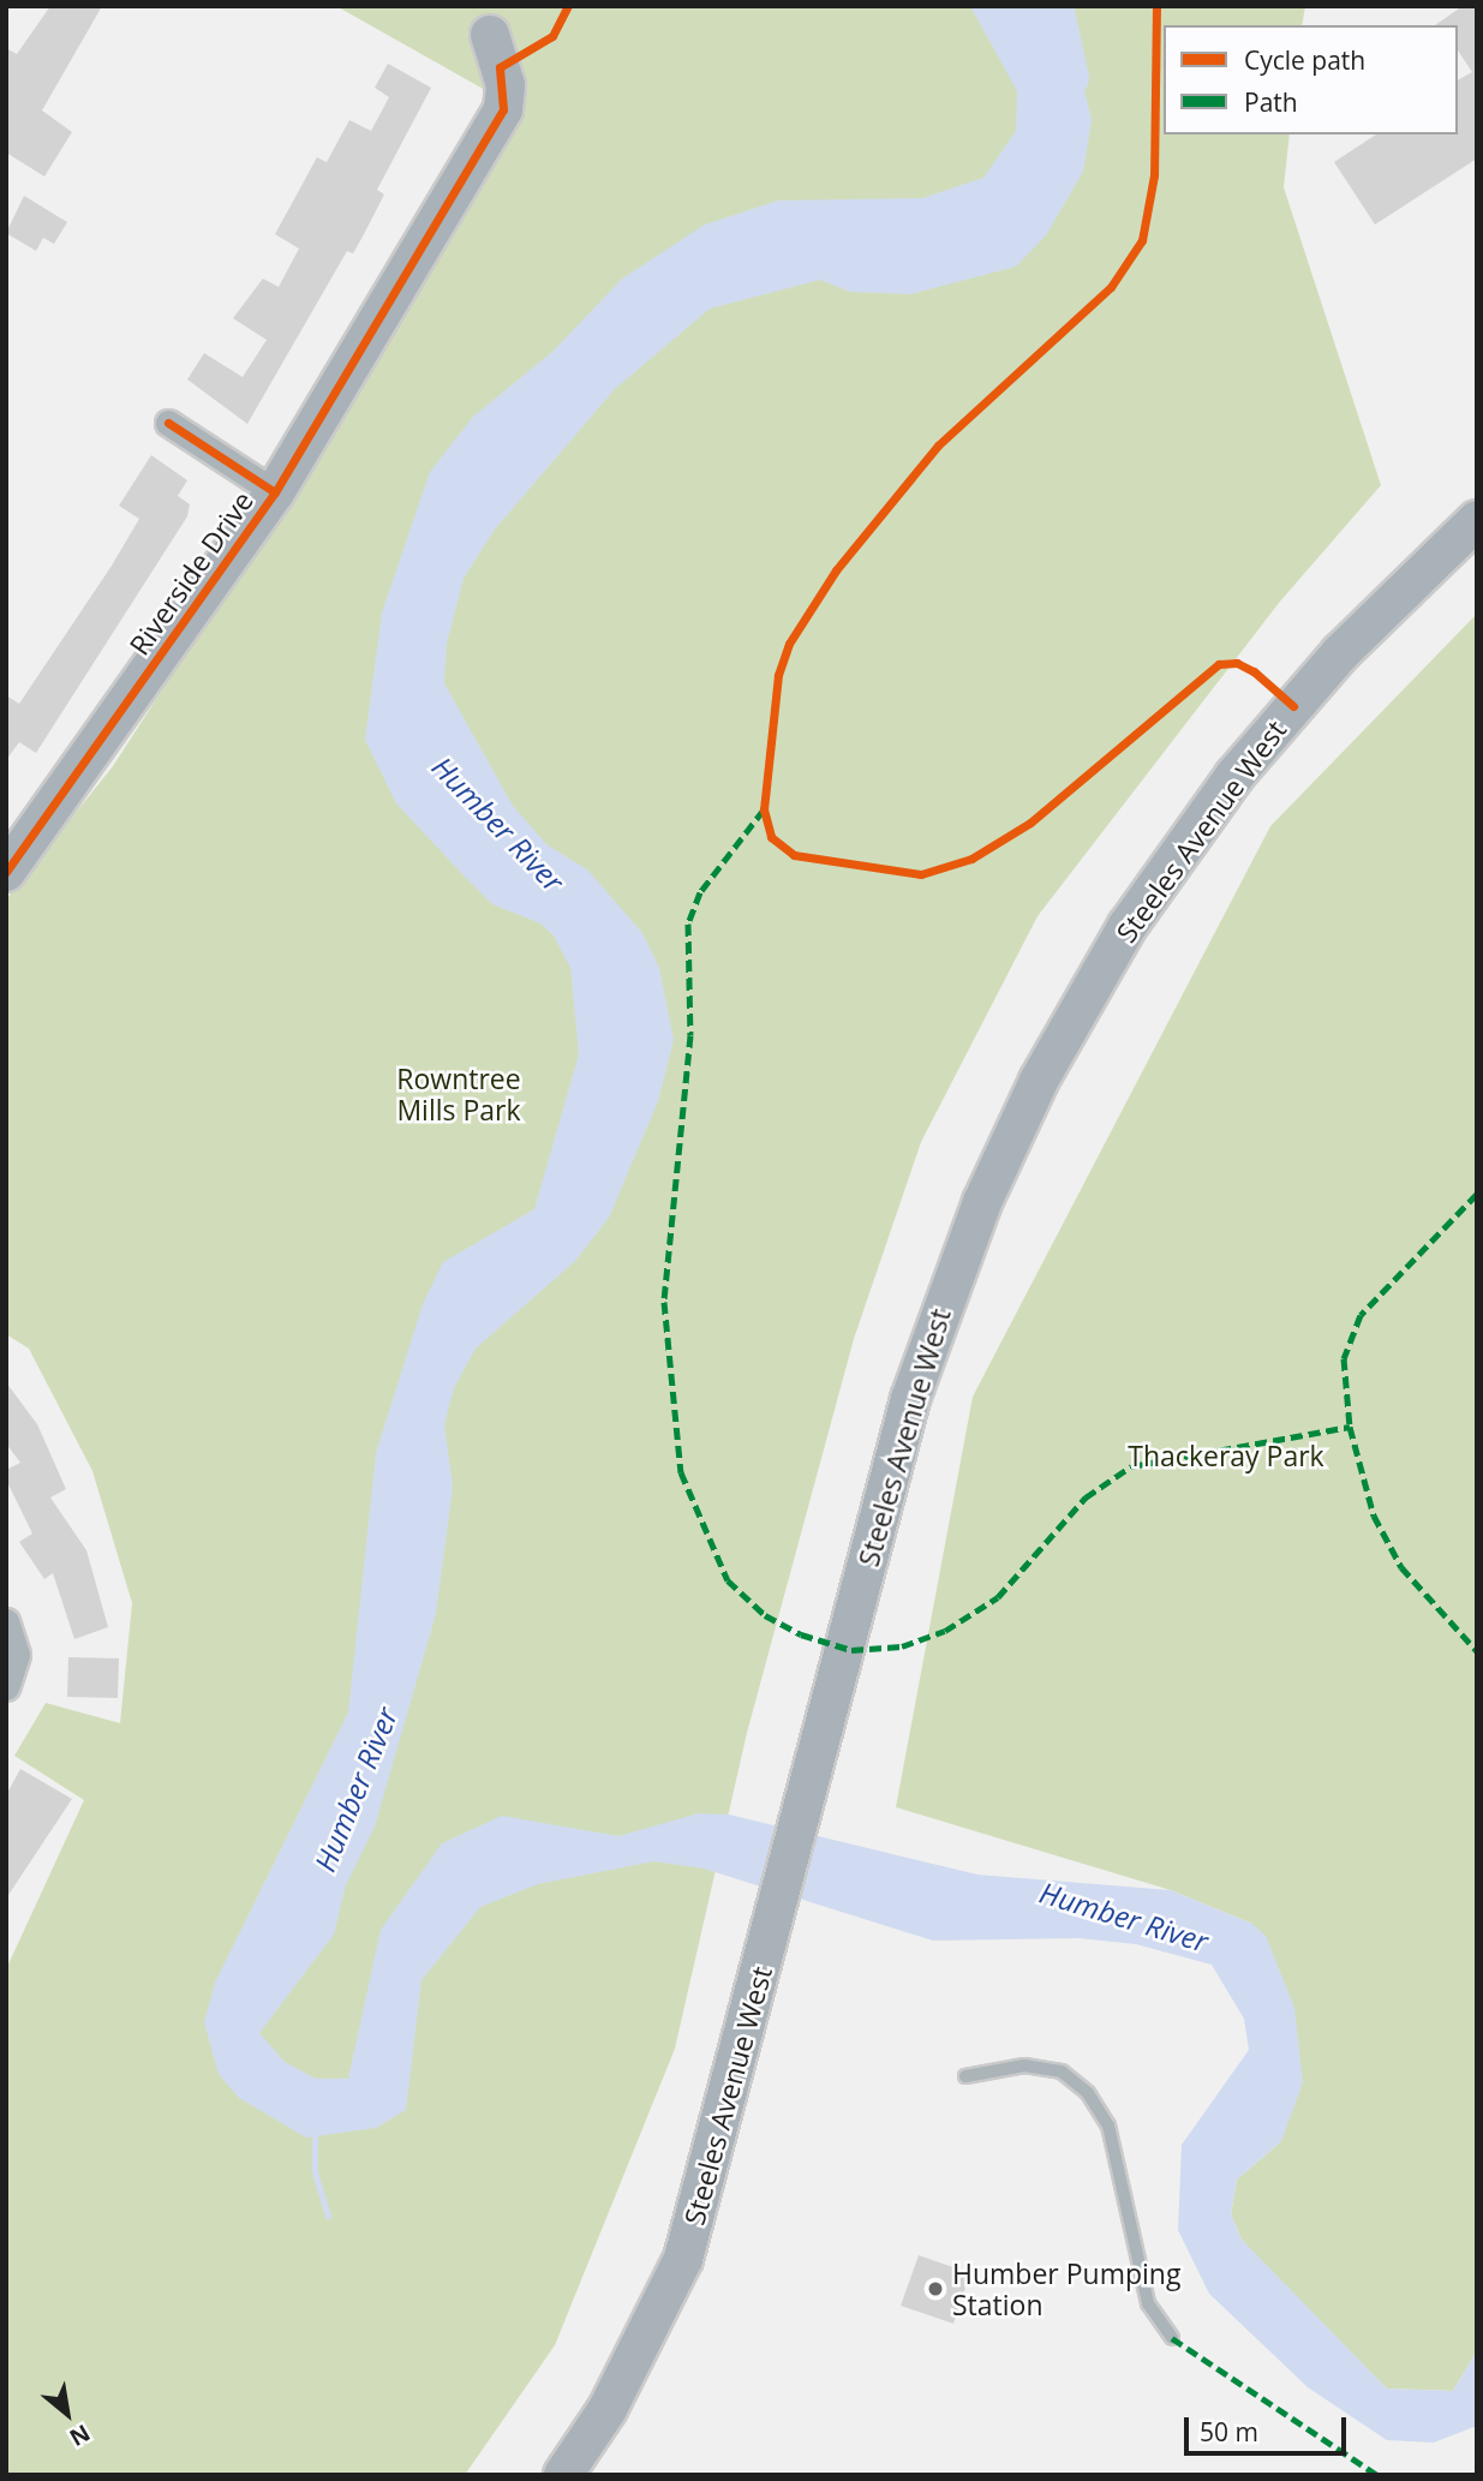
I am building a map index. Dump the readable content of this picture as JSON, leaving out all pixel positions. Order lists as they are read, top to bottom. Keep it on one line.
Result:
{"streets":{"main road":["Riverside Drive","Steeles Avenue West"]},"water":["Humber River"],"parks":["Rowntree Mills Park","Thackeray Park"],"places":["Humber Pumping Station"],"legend":["Cycle path","Path"],"scale_bar":"50 m","north":"bottom right"}
